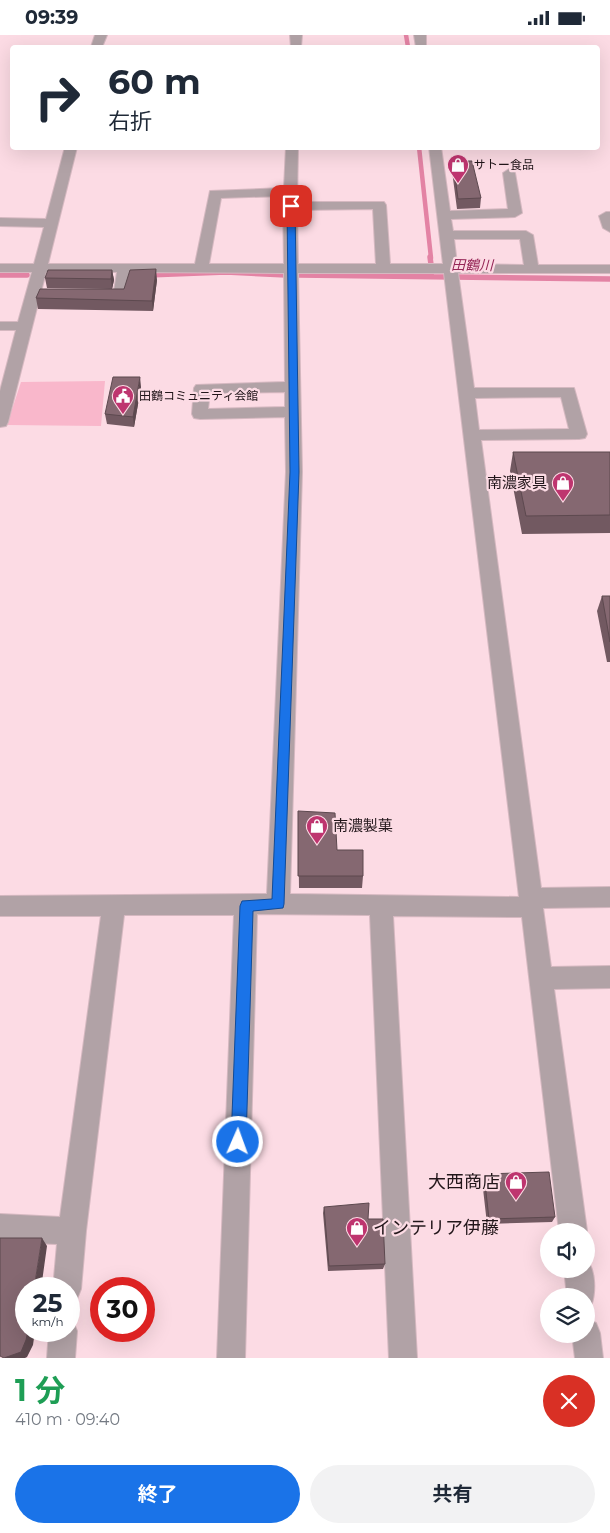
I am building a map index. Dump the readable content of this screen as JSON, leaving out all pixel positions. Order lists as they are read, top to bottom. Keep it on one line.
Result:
{"water":["田鶴川"],"places":{"shop":["サトー食品","南濃家具","南濃製菓","大西商店","インテリア伊藤"],"public building":["田鶴コミュニティ会館"]},"page":{"status":"09:39","turn":["60 m","右折"],"speed":"25 km/h","limit":"30","heading":["1 分","410 m · 09:40"],"buttons":["終了","共有"]}}
